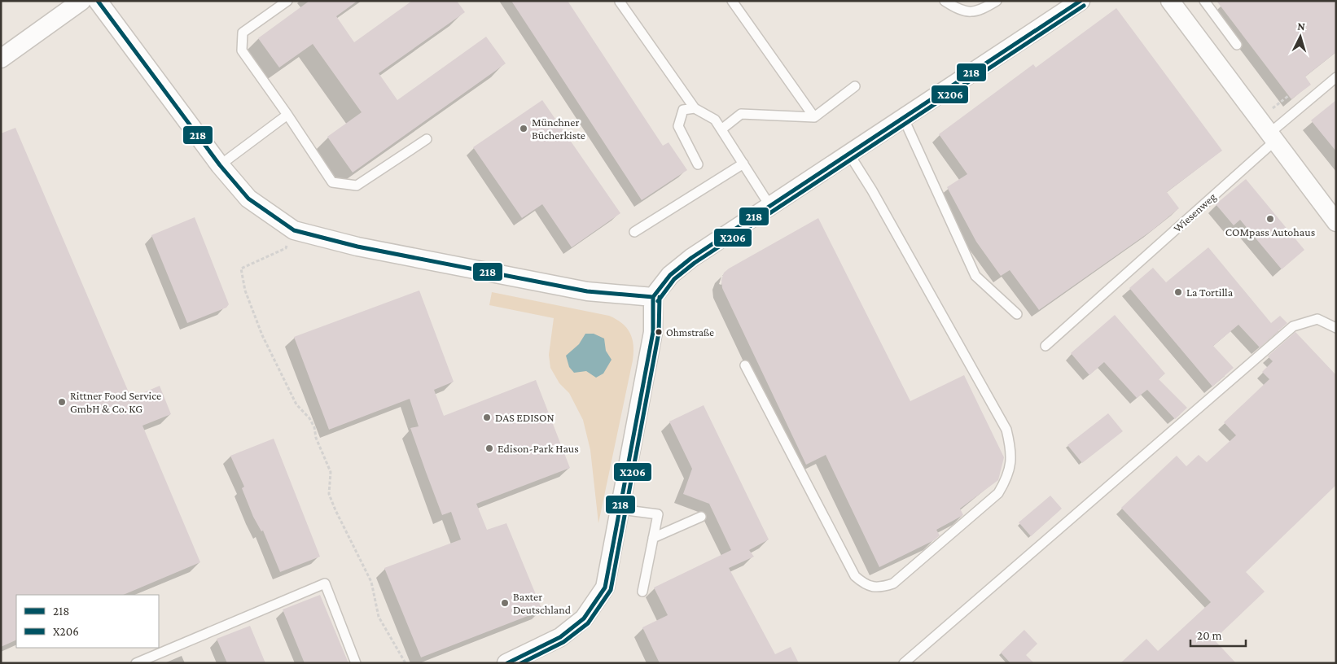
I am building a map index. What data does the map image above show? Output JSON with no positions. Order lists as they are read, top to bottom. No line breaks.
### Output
{"streets":{"lane":["Wiesenweg"]},"places":["Münchner Bücherkiste","COMpass Autohaus","La Tortilla","Ohmstraße","Rittner Food Service GmbH & Co. KG","DAS EDISON","Edison-Park Haus","Baxter Deutschland"],"lines":["transit line 218","transit line X206"],"legend":["218","X206"],"scale_bar":"20 m","north":"top"}
